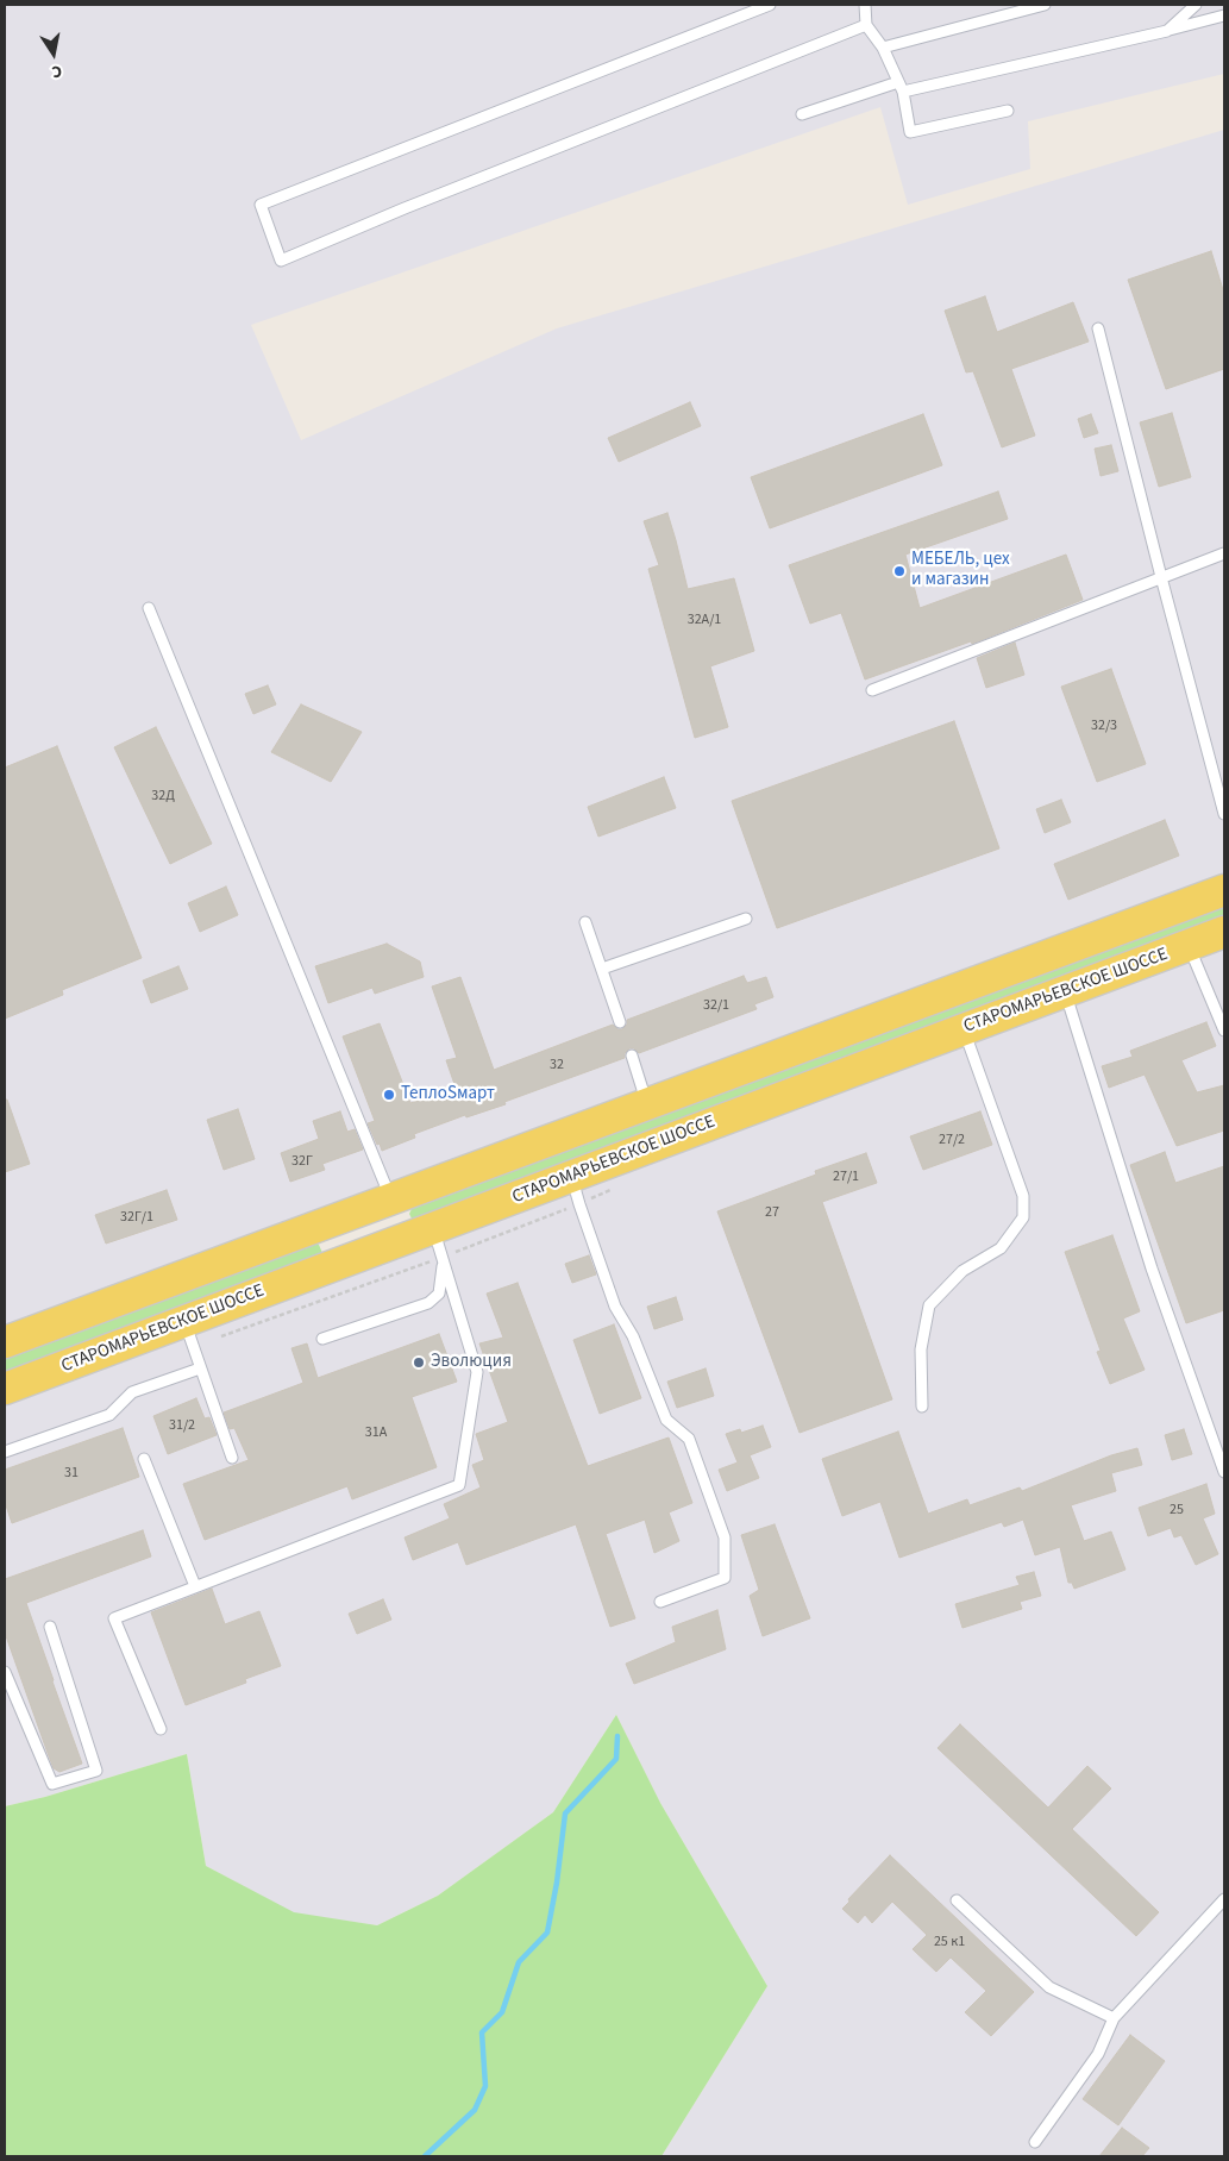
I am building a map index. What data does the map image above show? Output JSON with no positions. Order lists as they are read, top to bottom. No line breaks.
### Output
{"streets":{"main road":["СТАРОМАРЬЕВСКОЕ ШОССЕ"]},"places":["МЕБЕЛЬ, цех и магазин","ТеплоSмарт","Эволюция"],"house_numbers":["32А/1","32/3","32Д","32/1","32","27/2","32Г","27/1","27","32Г/1","31/2","31А","31","25","25 к1"],"north":"bottom"}
